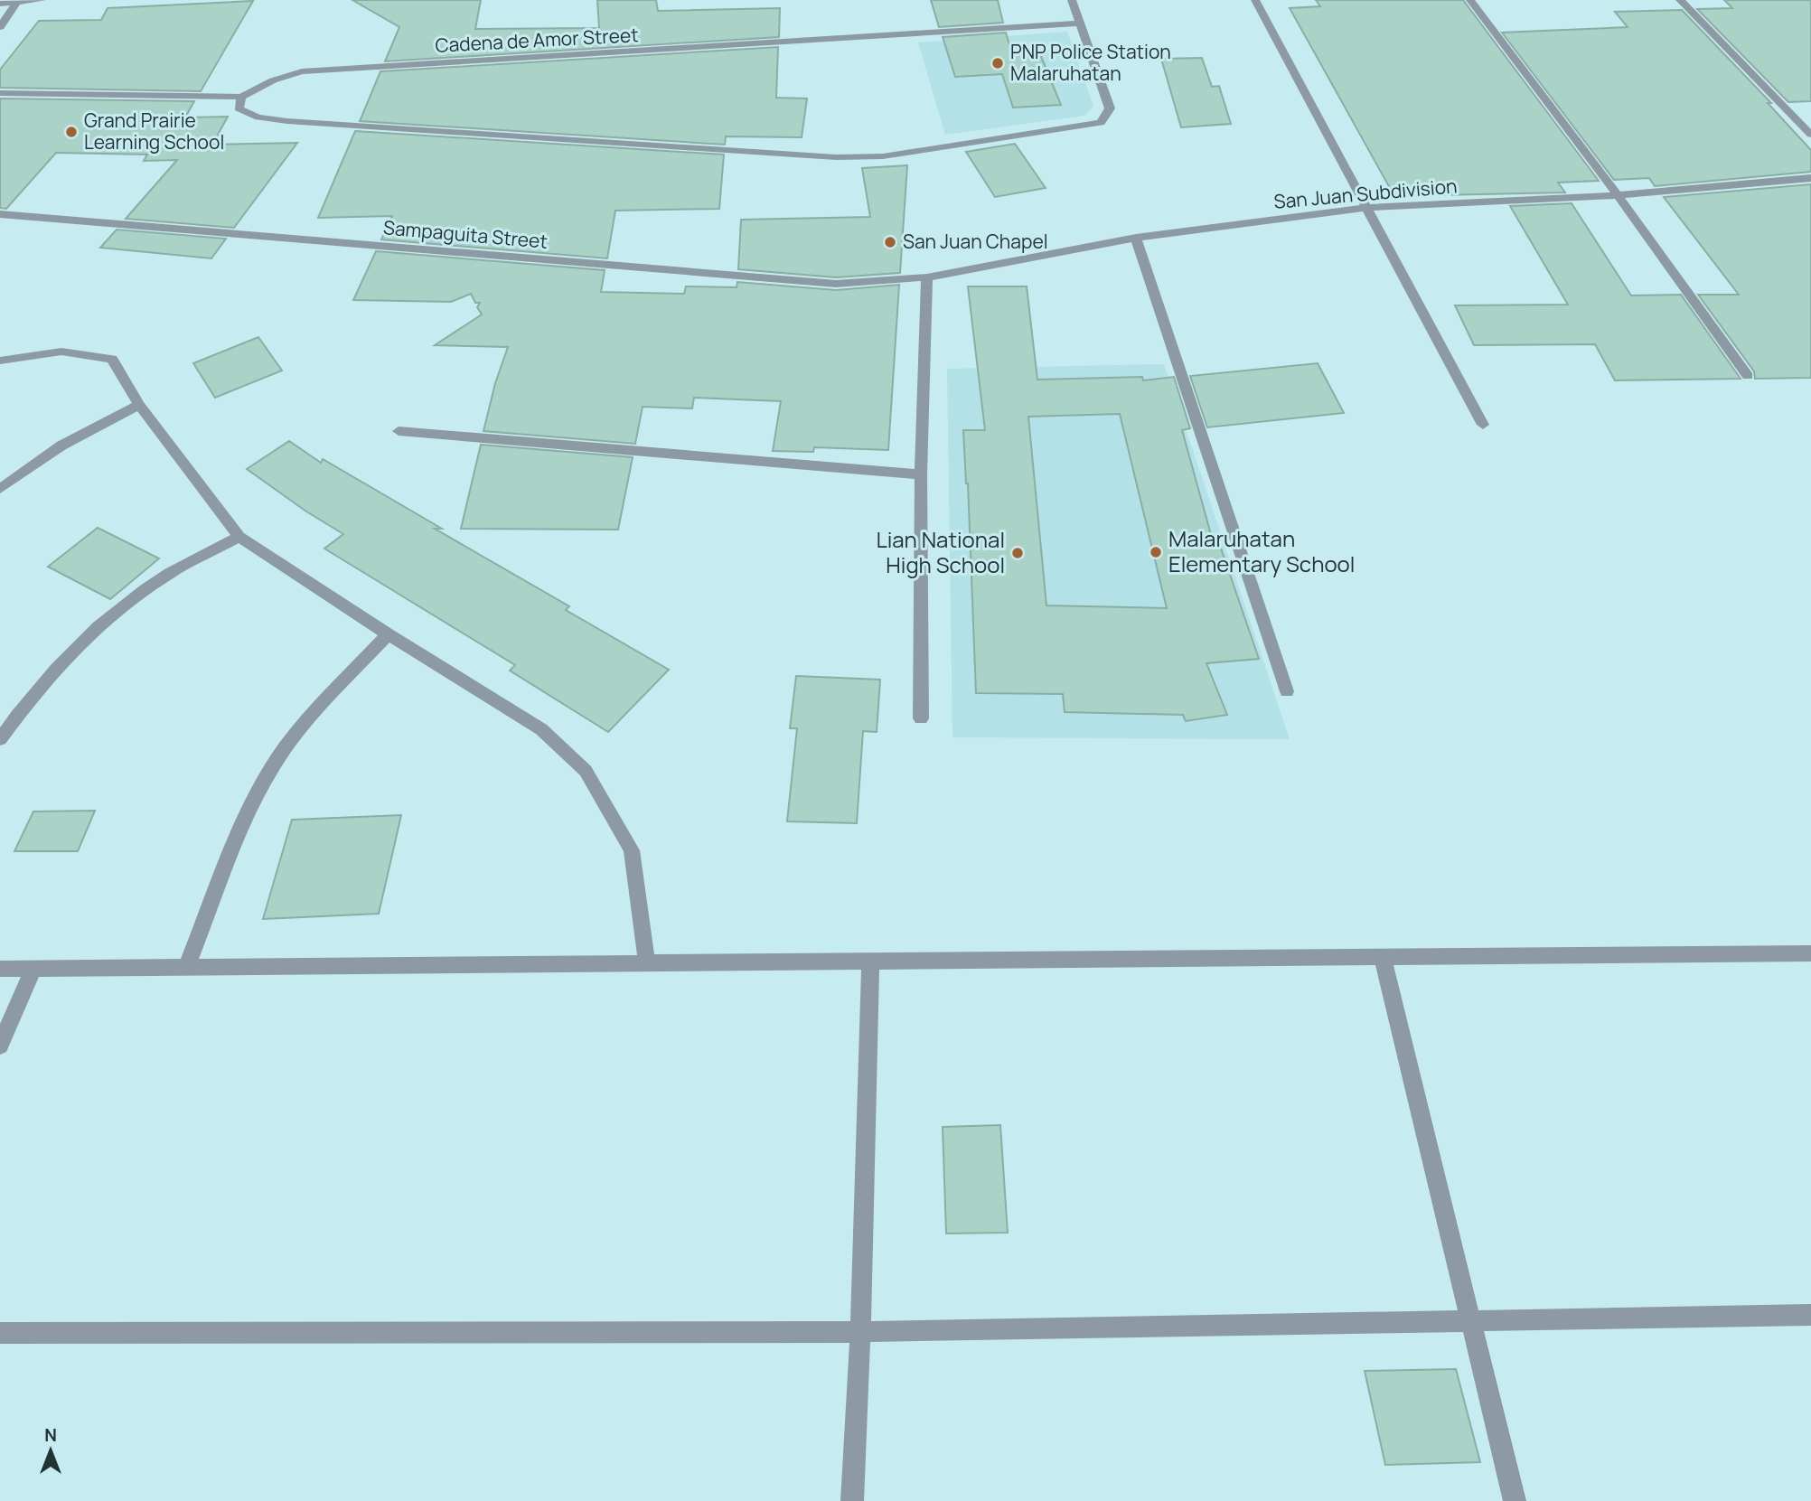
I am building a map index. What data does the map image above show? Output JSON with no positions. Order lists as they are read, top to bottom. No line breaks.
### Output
{"streets":{"street":["Cadena de Amor Street","San Juan Subdivision","Sampaguita Street"]},"crossings":[["San Juan Subdivision","Sampaguita Street"]],"places":["PNP Police Station Malaruhatan","Grand Prairie Learning School","San Juan Chapel","Malaruhatan Elementary School","Lian National High School"],"north":"top"}
